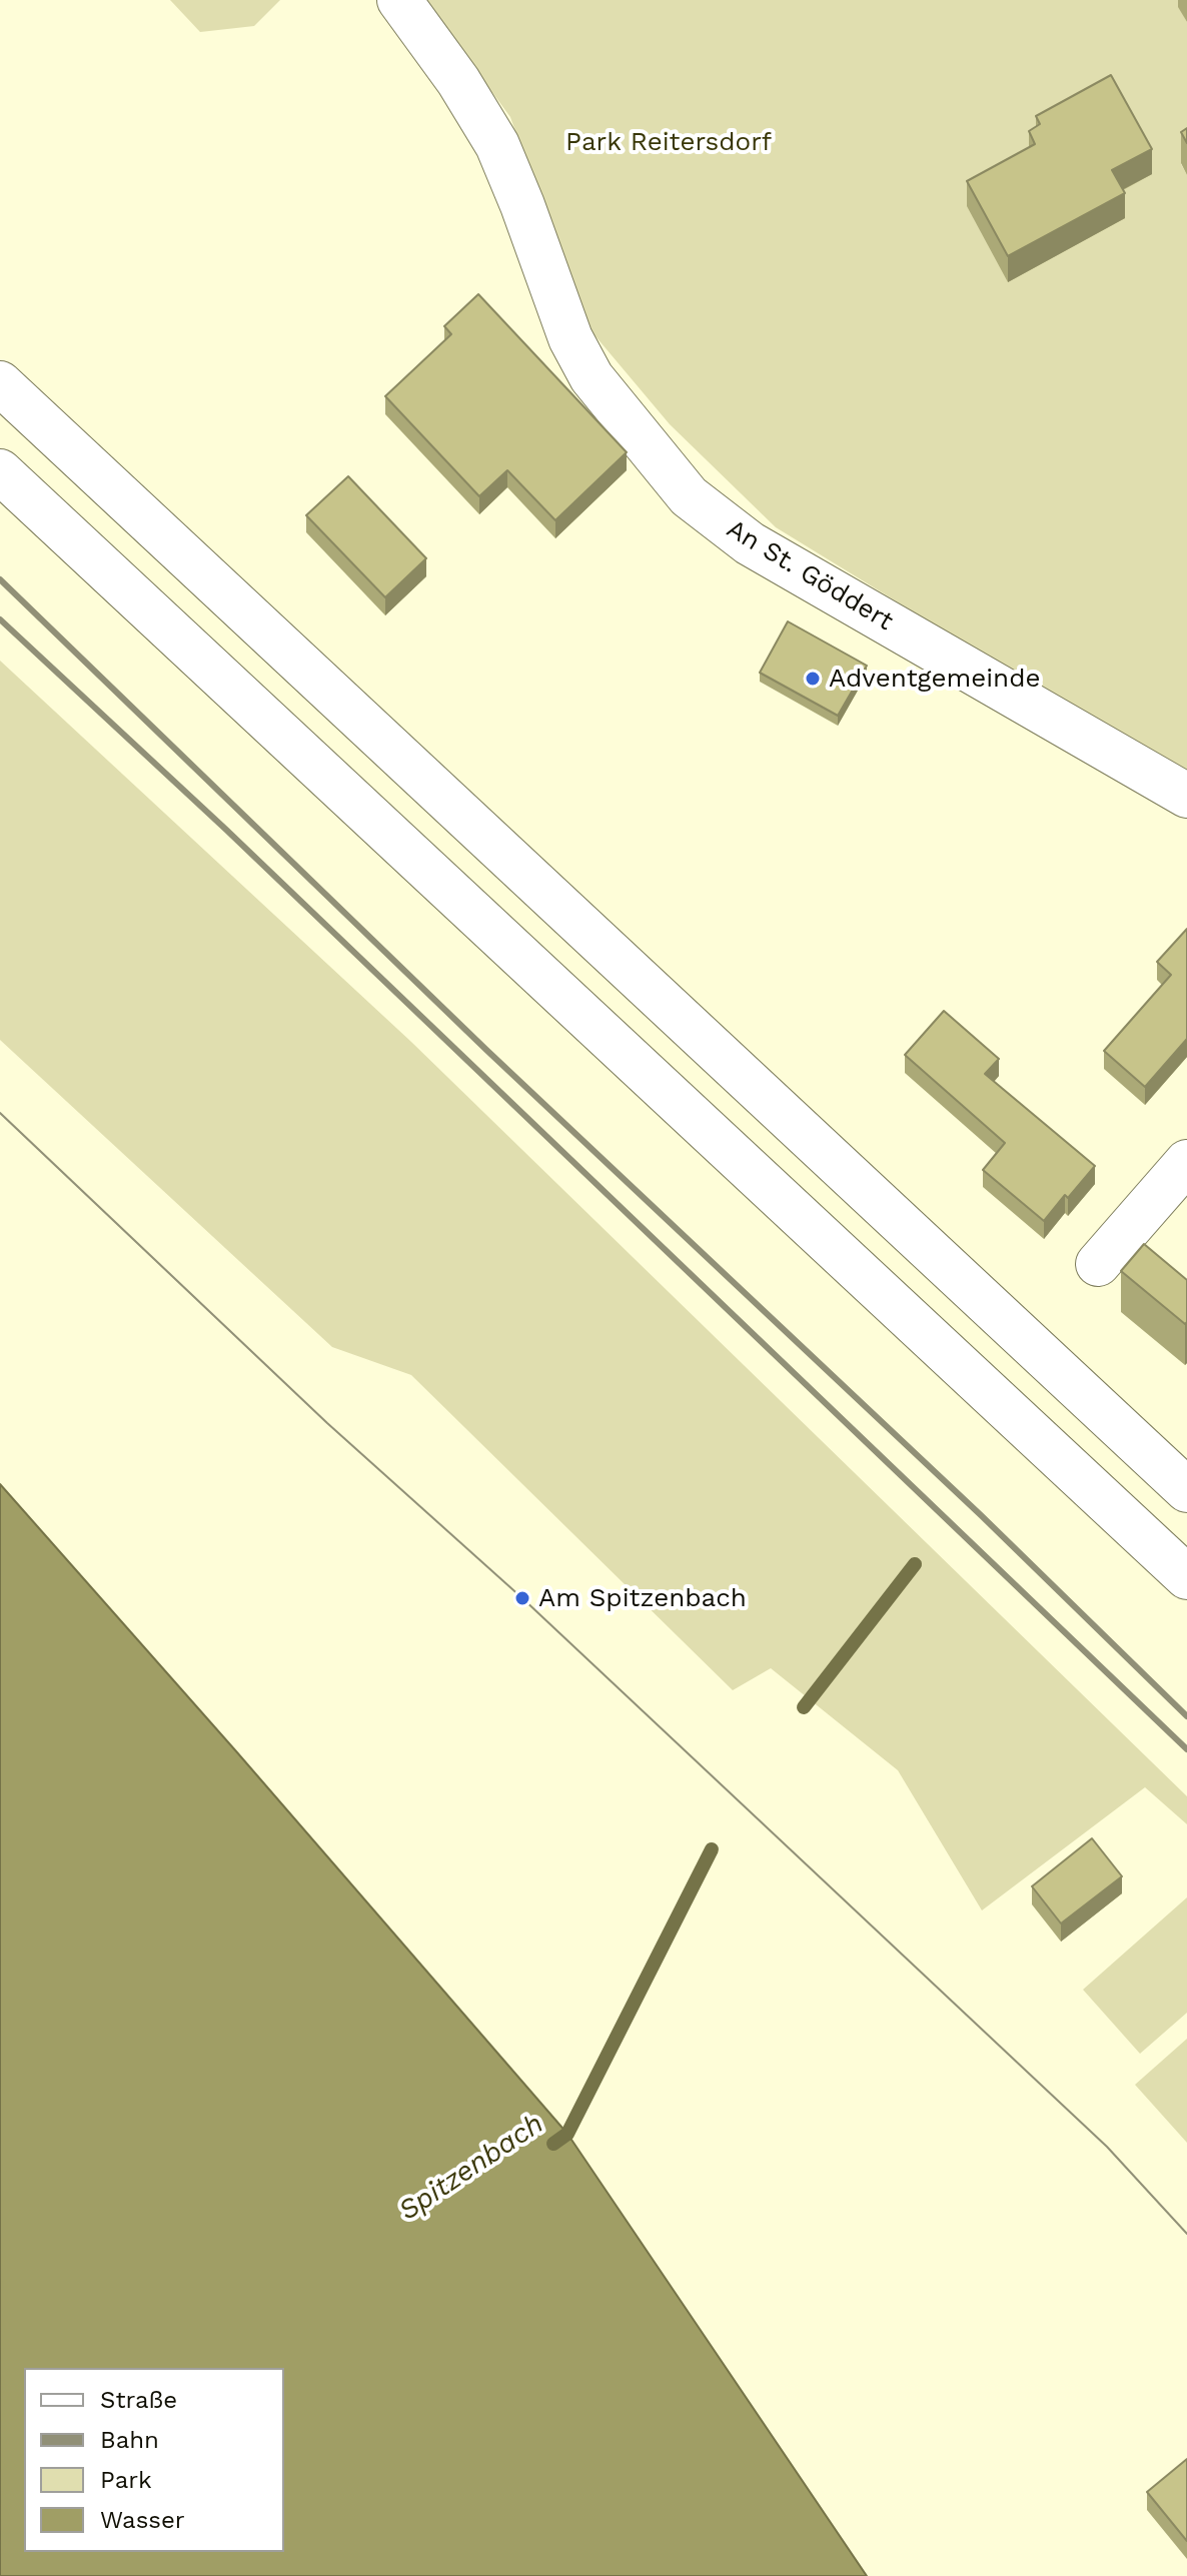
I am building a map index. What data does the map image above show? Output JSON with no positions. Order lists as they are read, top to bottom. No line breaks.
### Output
{"streets":{"main road":["An St. Göddert"]},"water":["Spitzenbach"],"parks":["Park Reitersdorf"],"places":["Adventgemeinde","Am Spitzenbach"],"legend":["Straße","Bahn","Park","Wasser"]}
